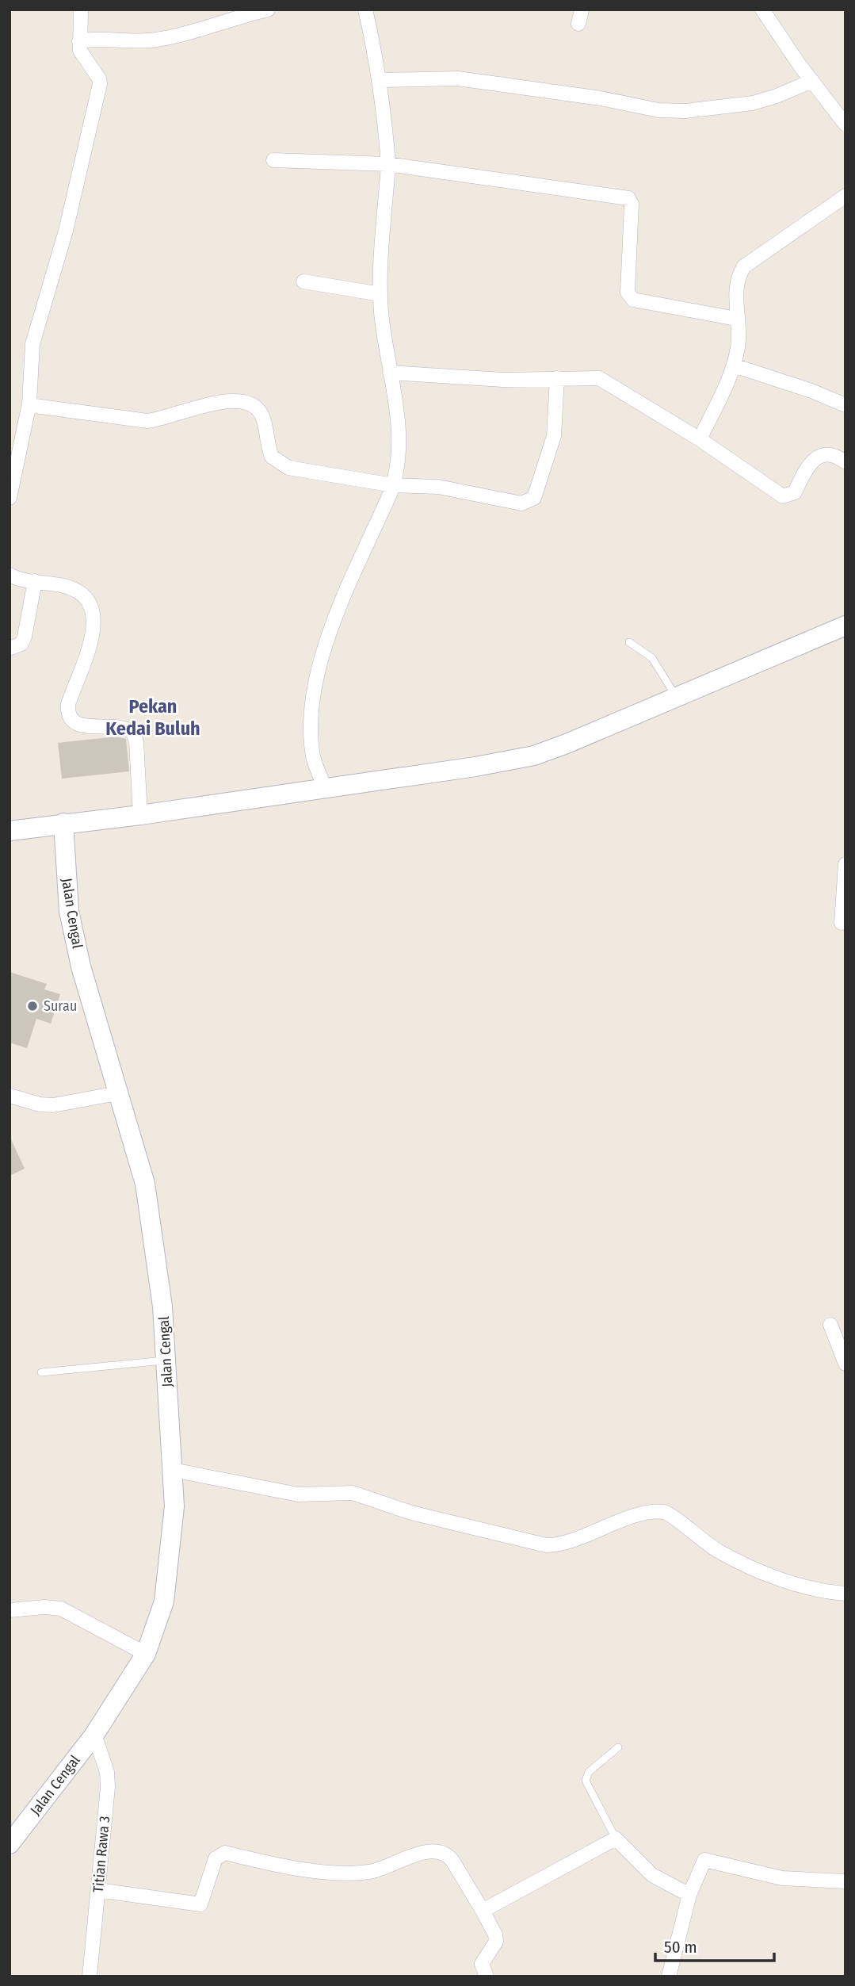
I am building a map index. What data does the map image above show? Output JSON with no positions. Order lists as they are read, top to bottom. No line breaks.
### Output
{"streets":{"street":["Jalan Cengal","Titian Rawa 3"]},"crossings":[["Jalan Cengal","Titian Rawa 3"]],"districts":["Pekan Kedai Buluh"],"places":["Surau"],"scale_bar":"50 m"}
